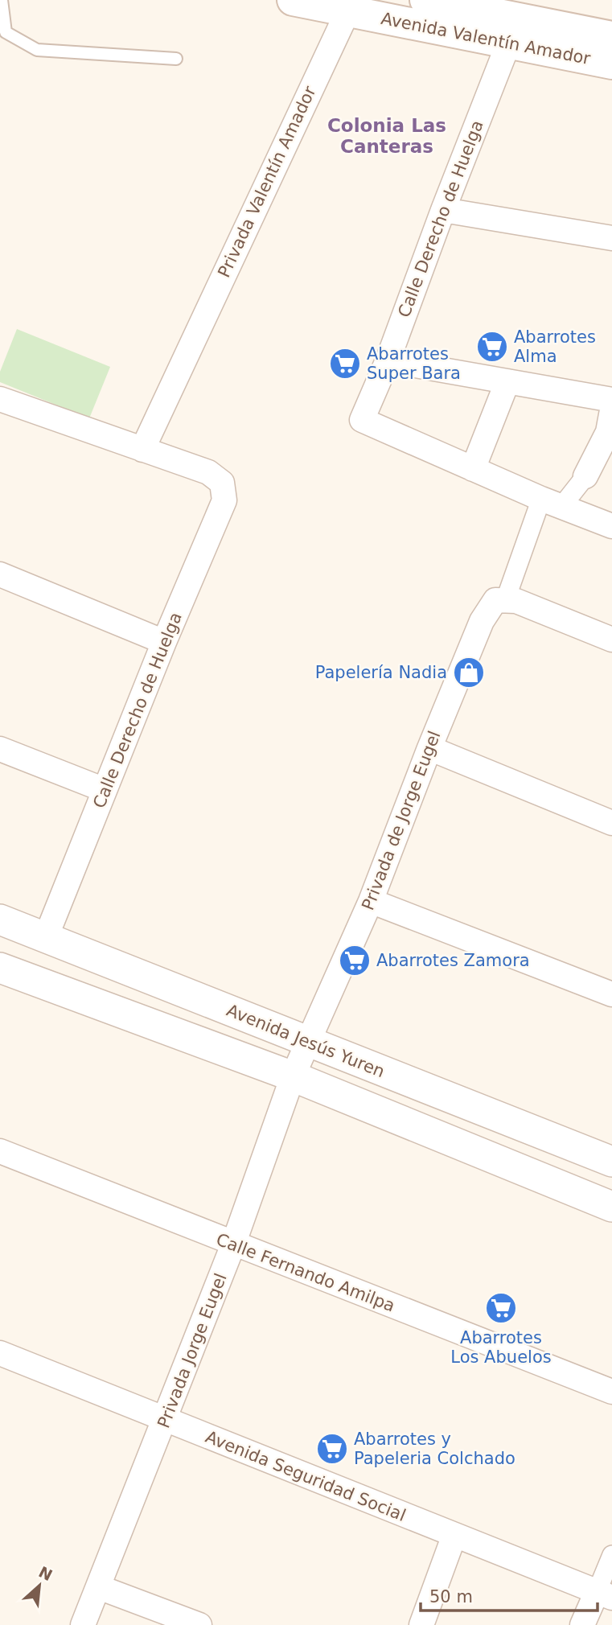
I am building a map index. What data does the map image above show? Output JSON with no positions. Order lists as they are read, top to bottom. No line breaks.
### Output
{"streets":{"main road":["Avenida Valentín Amador"],"street":["Privada Valentín Amador","Calle Derecho de Huelga","Privada de Jorge Eugel","Avenida Jesús Yuren","Calle Fernando Amilpa","Privada Jorge Eugel","Avenida Seguridad Social"]},"crossings":[["Avenida Valentín Amador","Privada Valentín Amador"],["Avenida Valentín Amador","Calle Derecho de Huelga"],["Privada Valentín Amador","Calle Derecho de Huelga"],["Calle Derecho de Huelga","Avenida Jesús Yuren"],["Privada de Jorge Eugel","Avenida Jesús Yuren"],["Privada de Jorge Eugel","Privada Jorge Eugel"],["Avenida Jesús Yuren","Privada Jorge Eugel"],["Calle Fernando Amilpa","Privada Jorge Eugel"],["Privada Jorge Eugel","Avenida Seguridad Social"]],"districts":["Colonia Las Canteras"],"places":{"supermarket":["Abarrotes Alma","Abarrotes Super Bara","Abarrotes Zamora","Abarrotes Los Abuelos","Abarrotes y Papeleria Colchado"],"shop":["Papelería Nadia"]},"scale_bar":"50 m","north":"top right"}
